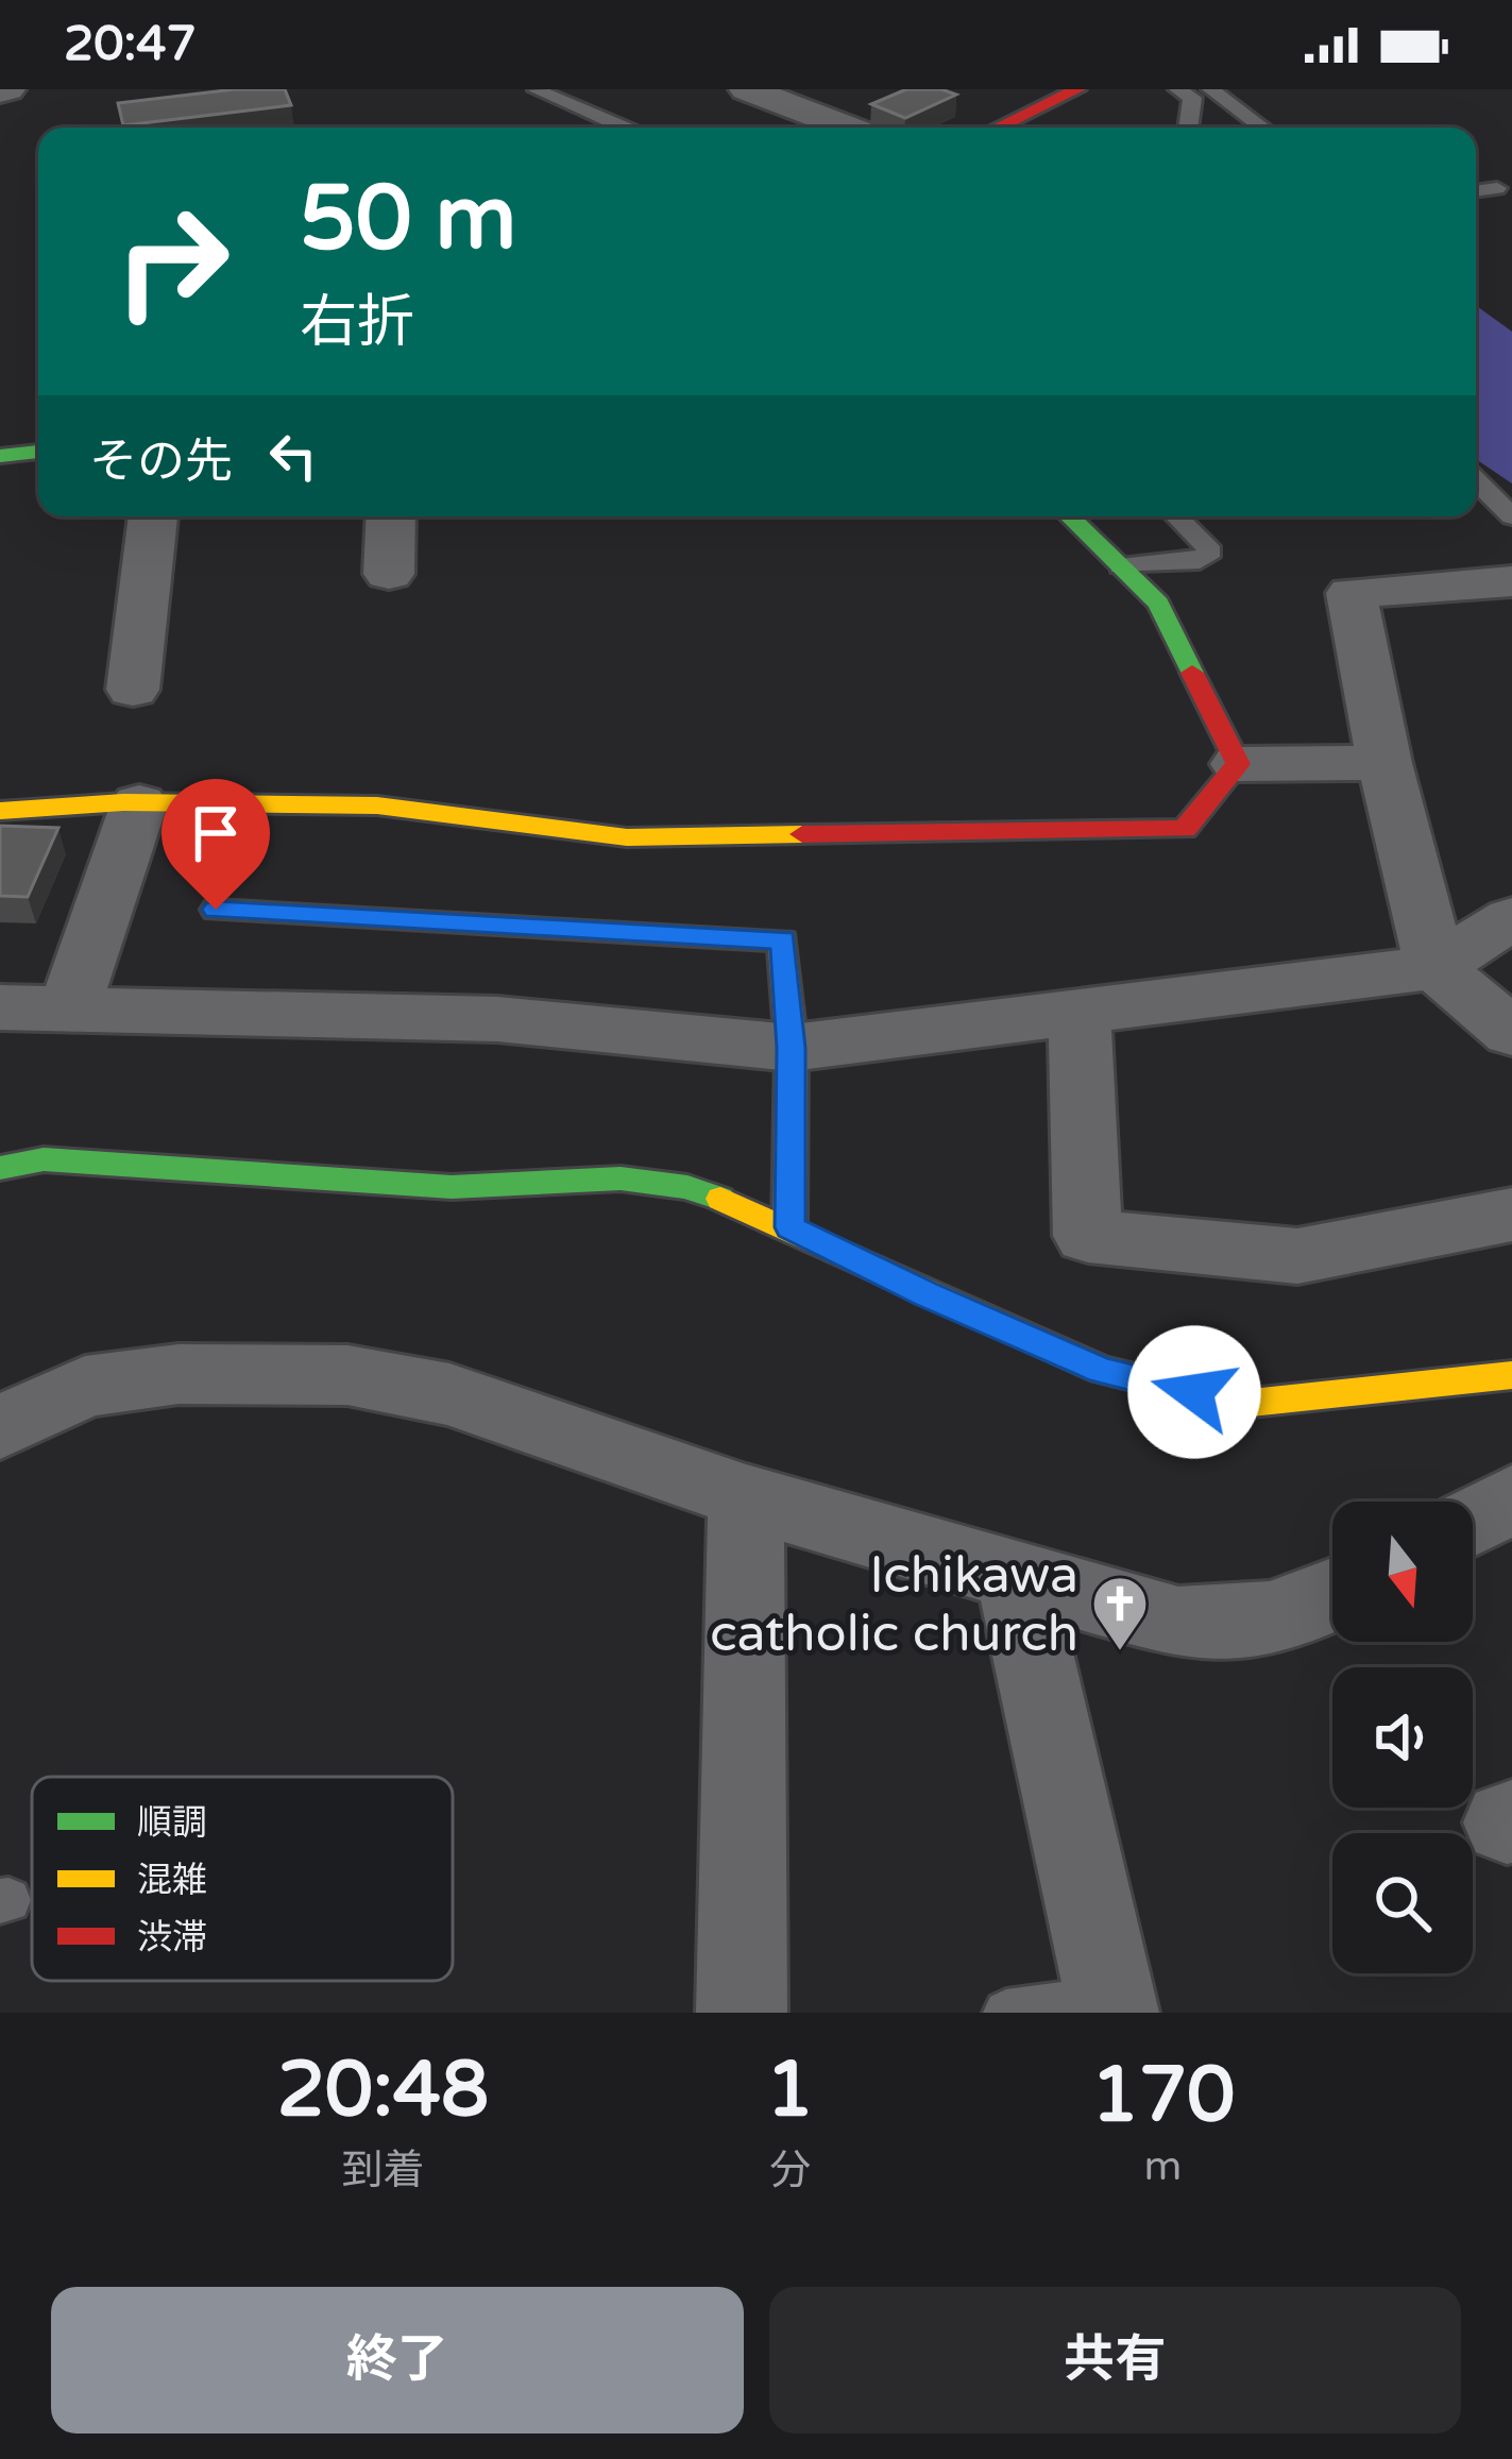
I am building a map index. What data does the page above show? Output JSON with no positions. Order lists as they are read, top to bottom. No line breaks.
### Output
{"places":{"church":["Ichikawa catholic church"]},"legend":["順調","混雑","渋滞"],"north":"bottom","page":{"status":"20:47","turn":["50 m","右折"],"then":"その先","eta":["20:48","到着","1","分","170","m"],"buttons":["終了","共有"]}}
